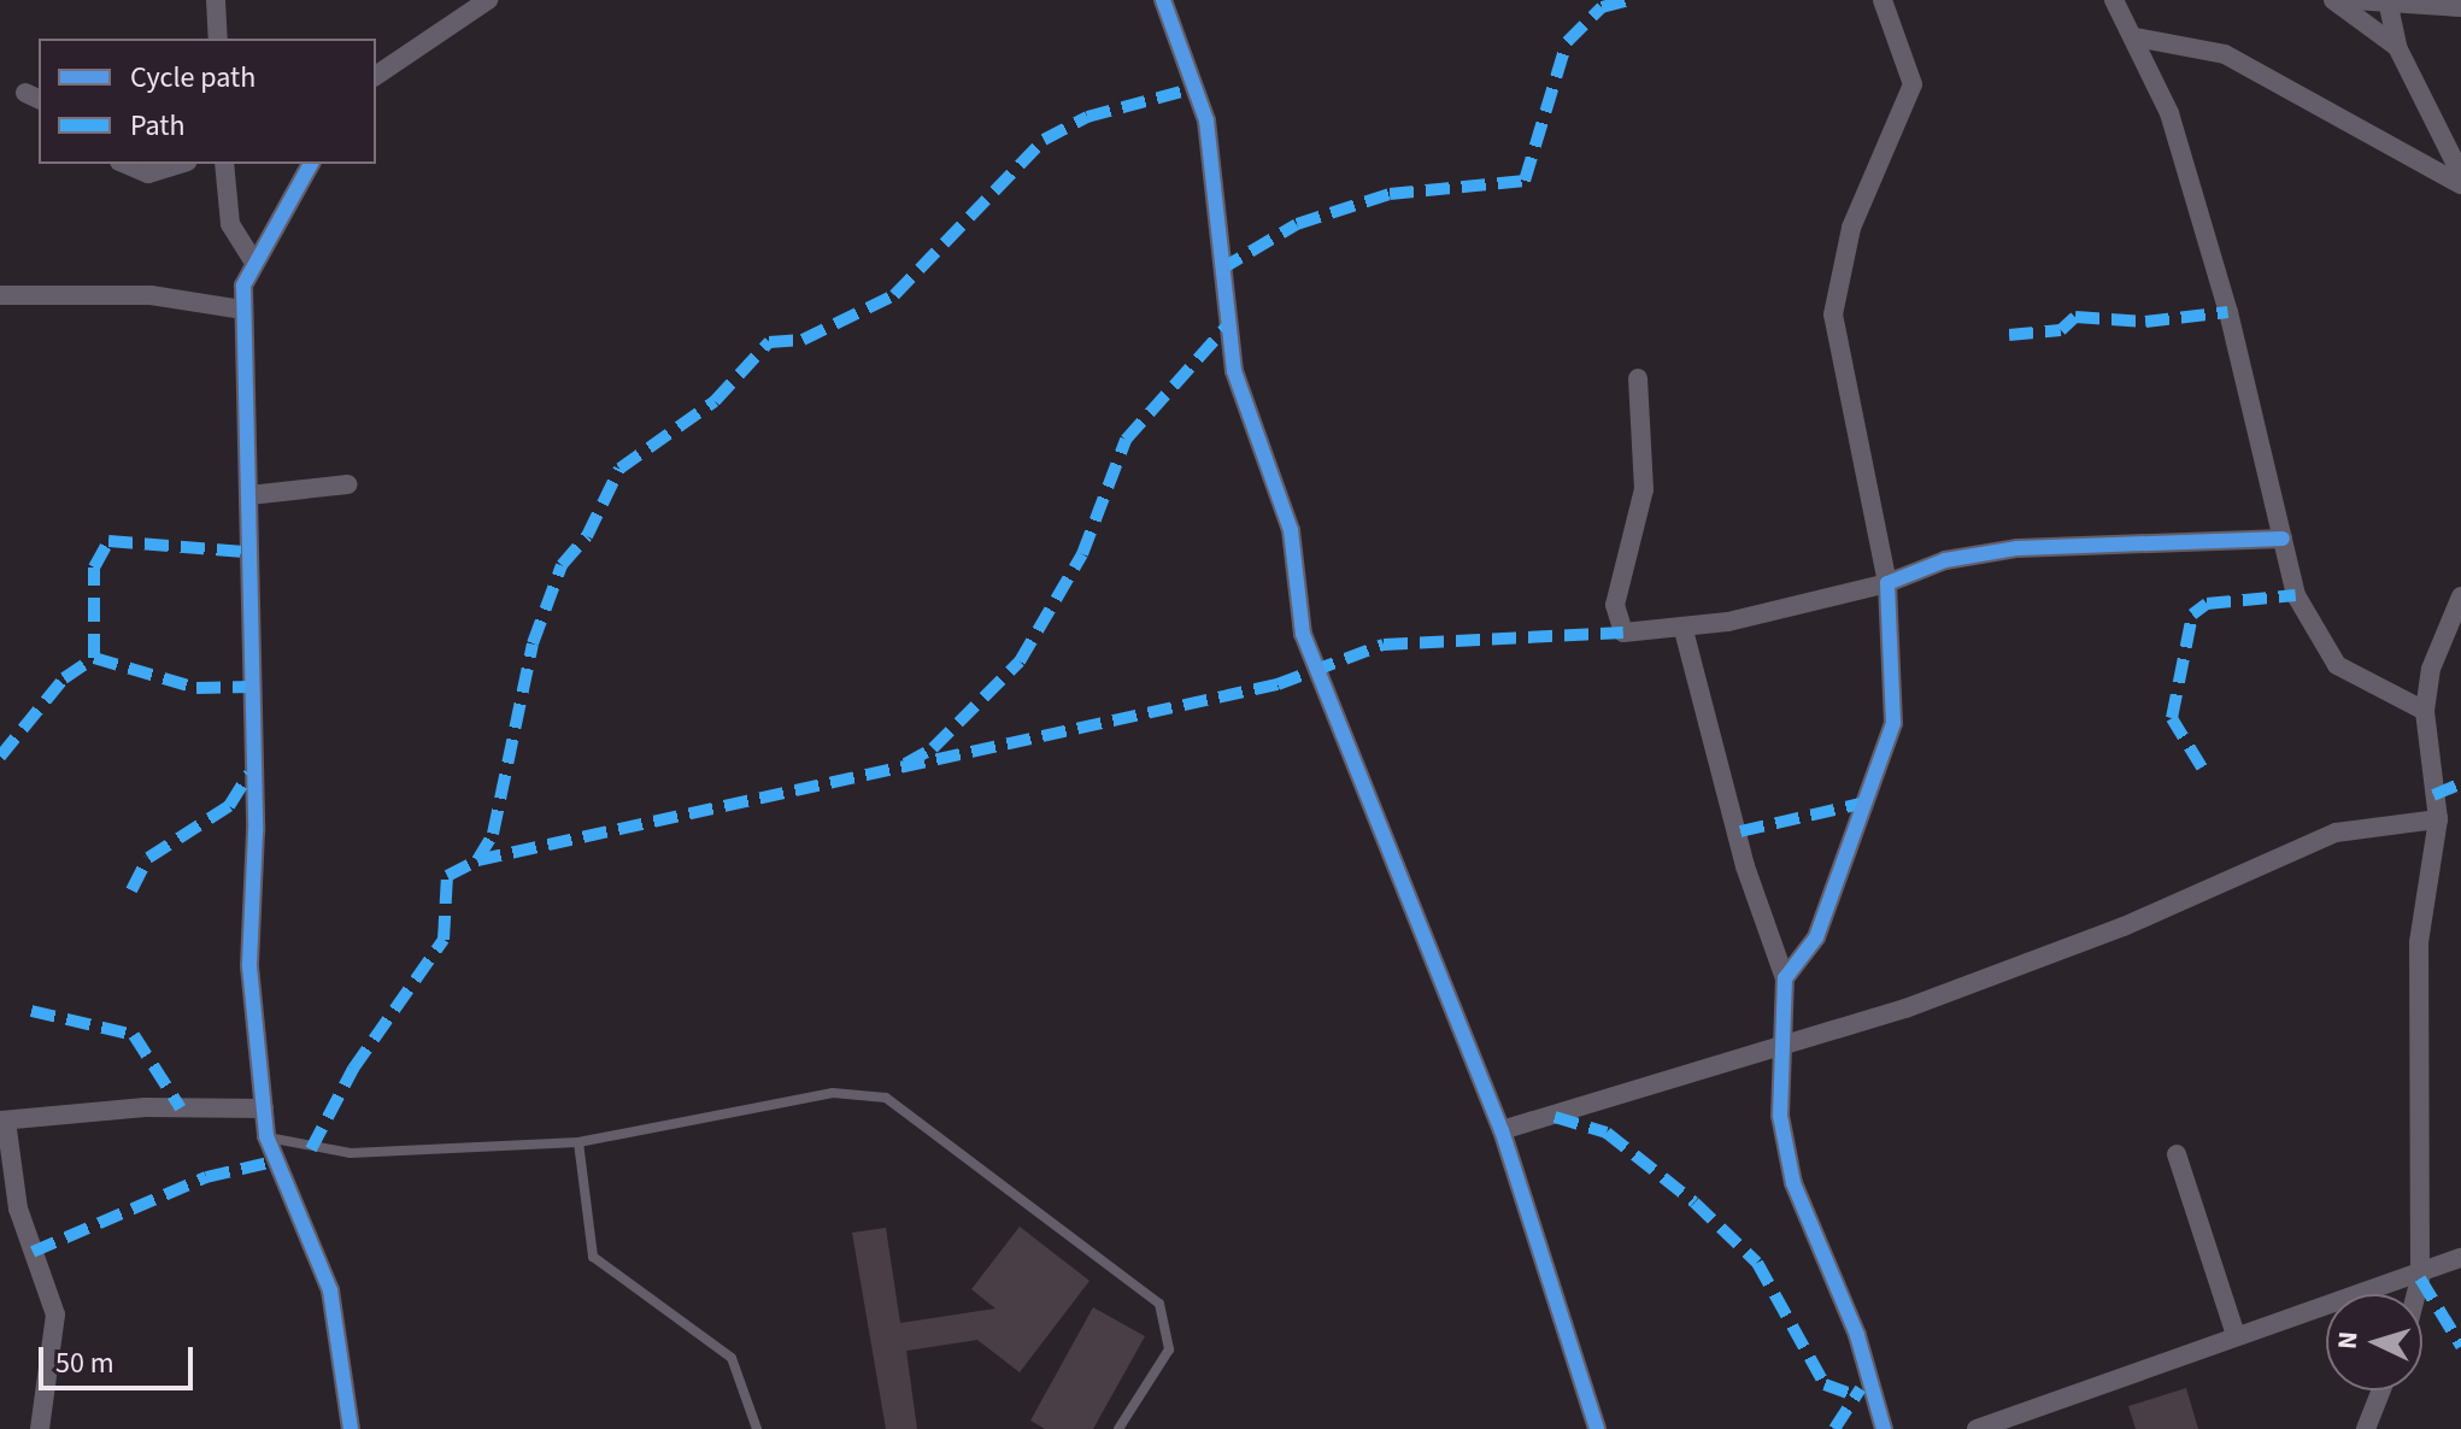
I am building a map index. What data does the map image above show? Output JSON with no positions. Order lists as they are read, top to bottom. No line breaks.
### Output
{"legend":["Cycle path","Path"],"scale_bar":"50 m","north":"left"}
